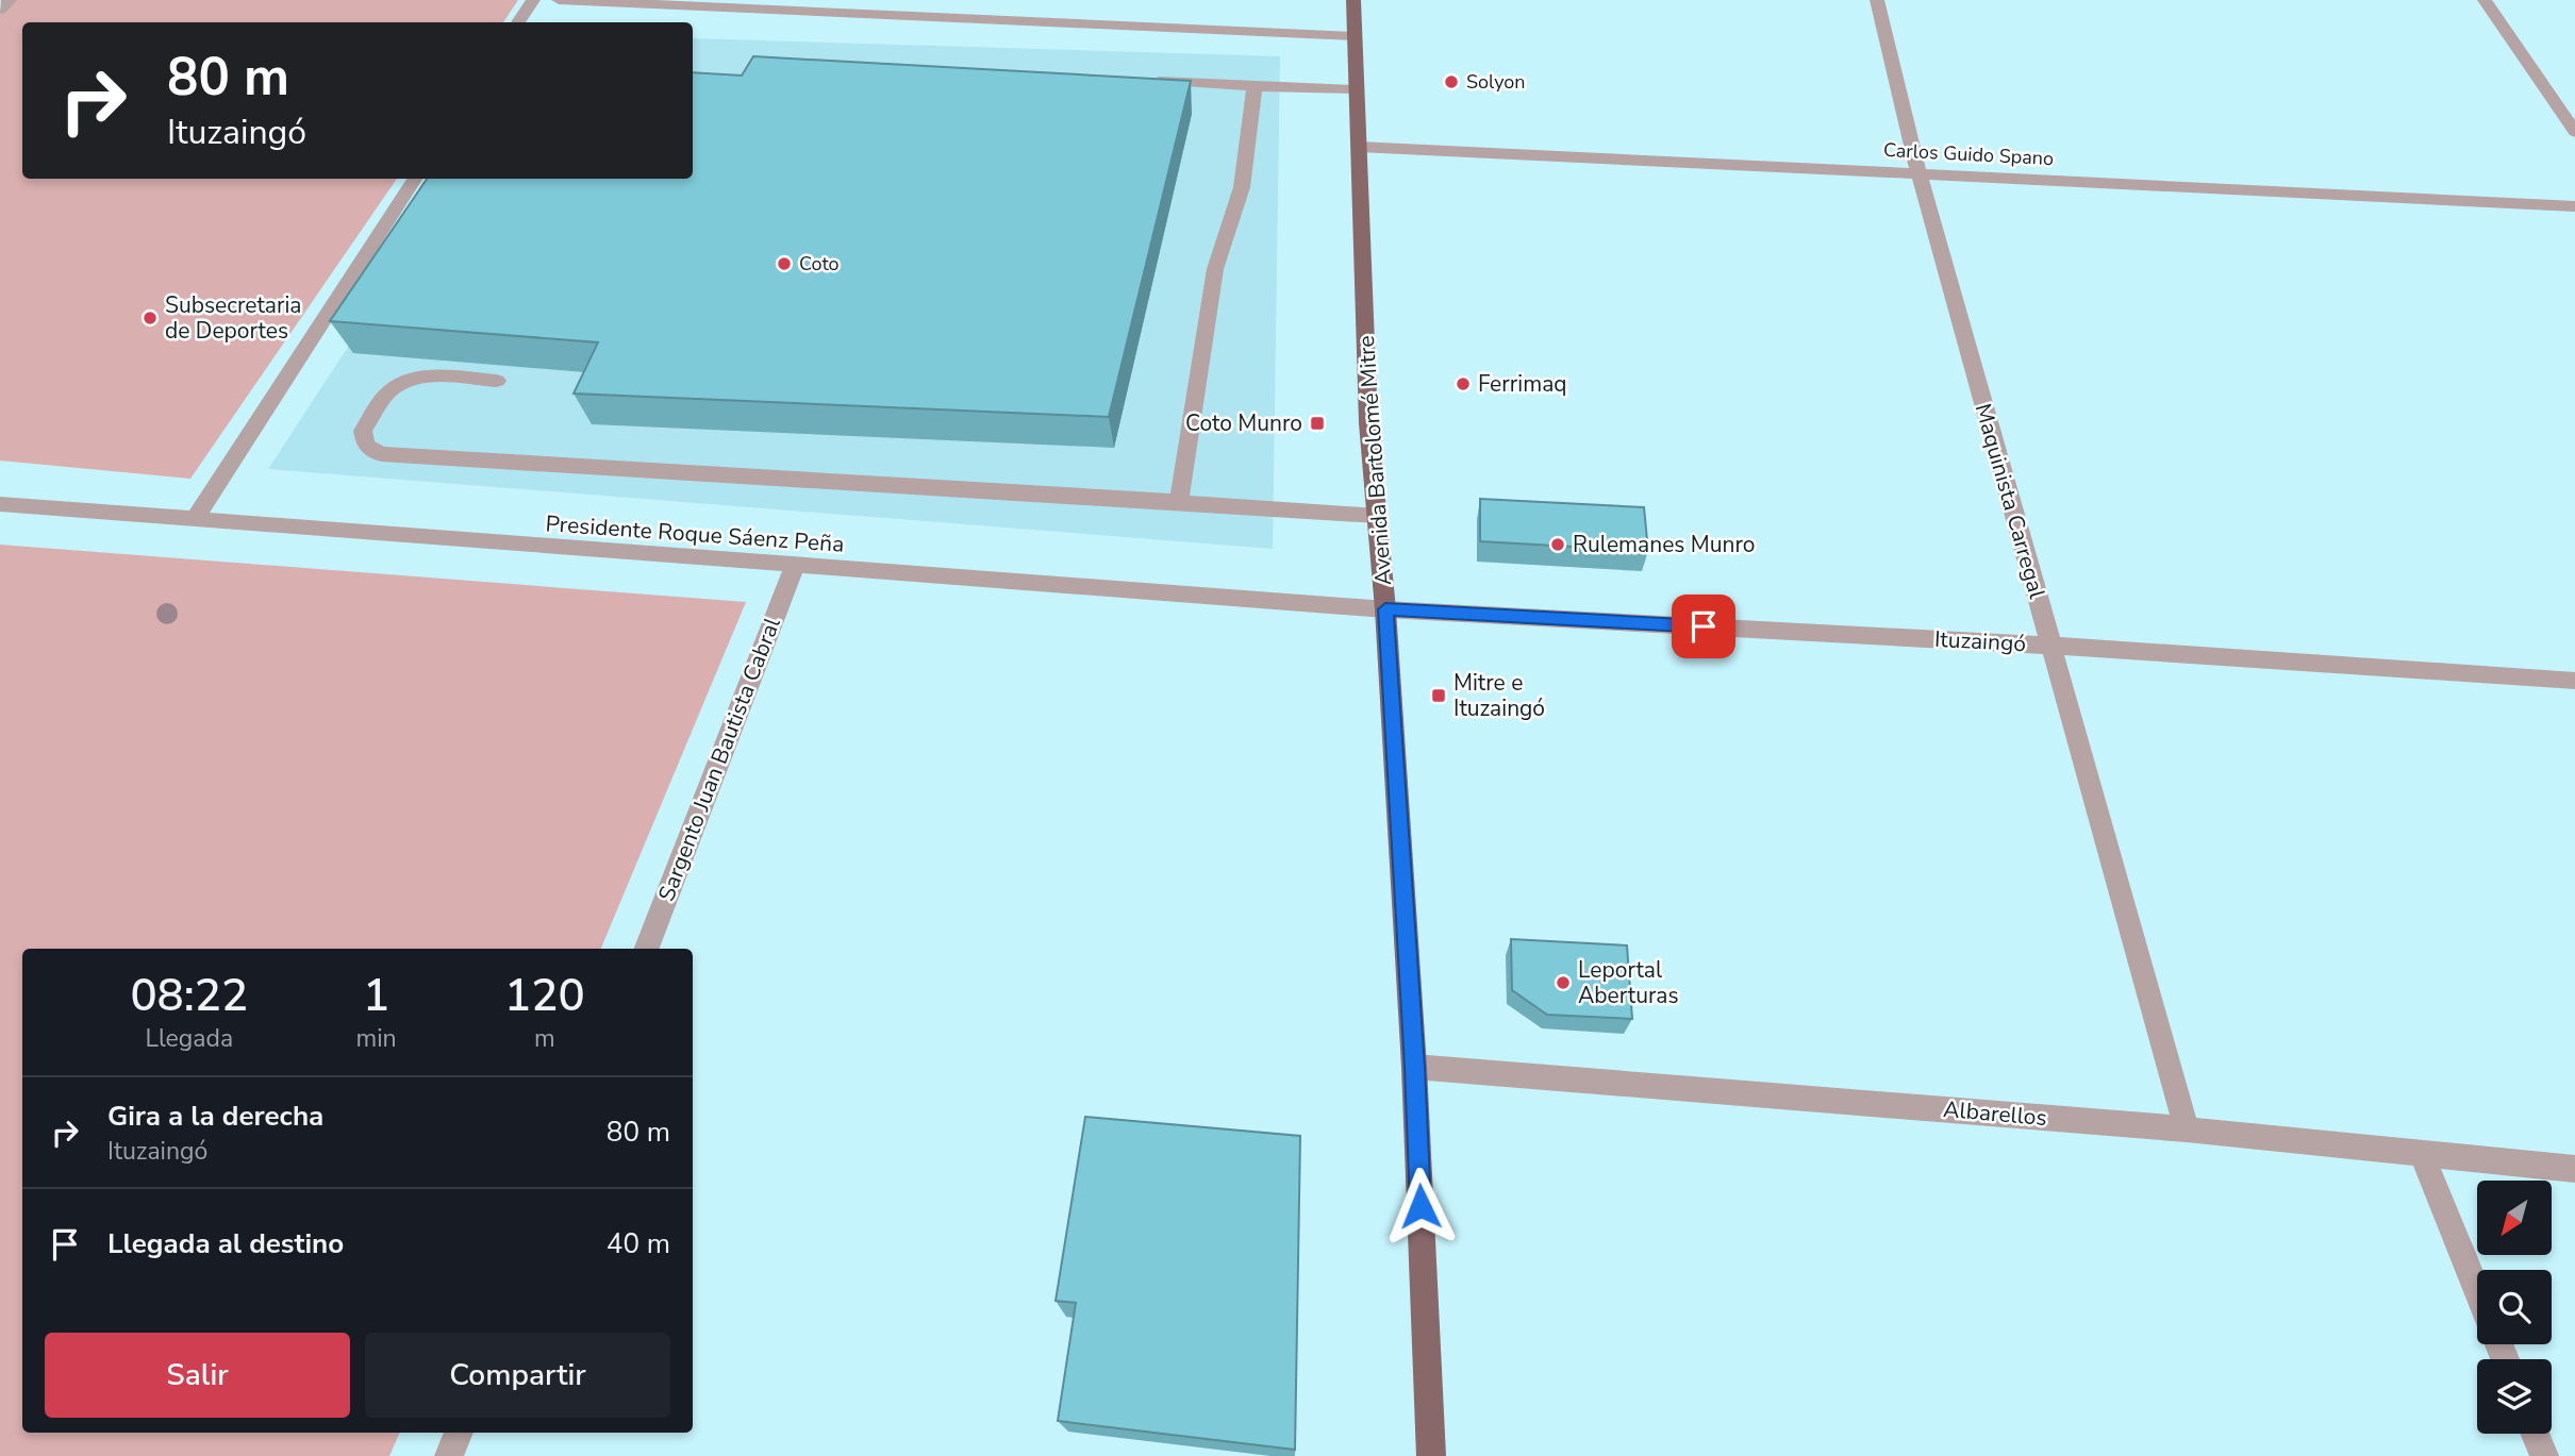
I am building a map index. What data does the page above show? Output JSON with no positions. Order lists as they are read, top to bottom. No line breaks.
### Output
{"streets":{"main road":["Avenida Bartolomé Mitre"],"street":["Carlos Guido Spano","Maquinista Carregal","Presidente Roque Sáenz Peña","Ituzaingó","Sargento Juan Bautista Cabral","Albarellos"]},"crossings":[["Carlos Guido Spano","Avenida Bartolomé Mitre"],["Carlos Guido Spano","Maquinista Carregal"],["Avenida Bartolomé Mitre","Presidente Roque Sáenz Peña"],["Avenida Bartolomé Mitre","Ituzaingó"],["Avenida Bartolomé Mitre","Albarellos"],["Maquinista Carregal","Ituzaingó"],["Maquinista Carregal","Albarellos"],["Presidente Roque Sáenz Peña","Ituzaingó"],["Presidente Roque Sáenz Peña","Sargento Juan Bautista Cabral"]],"places":{"other":["Solyon","Coto","Subsecretaria de Deportes","Ferrimaq","Rulemanes Munro","Leportal Aberturas"],"transit":["Coto Munro","Mitre e Ituzaingó"]},"north":"bottom left","page":{"turn":["80 m","Ituzaingó"],"eta":["08:22","Llegada","1","min","120","m"],"list":[{"name":"Gira a la derecha","note":"Ituzaingó","value":"80 m"},{"name":"Llegada al destino","value":"40 m"}],"buttons":["Salir","Compartir"]}}
